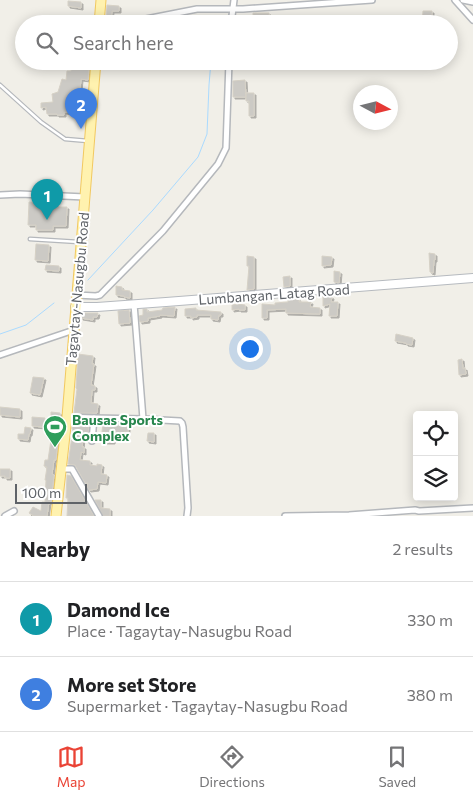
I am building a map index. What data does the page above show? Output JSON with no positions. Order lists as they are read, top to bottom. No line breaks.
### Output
{"streets":{"main road":["Tagaytay-Nasugbu Road"],"street":["Lumbangan-Latag Road"]},"crossings":[["Tagaytay-Nasugbu Road","Lumbangan-Latag Road"]],"places":{"sports":["Bausas Sports Complex"]},"scale_bar":"100 m","north":"right","page":{"search":"Search here","pins":["2","1"],"scale":"100 m","heading":["Nearby","2 results"],"list":[{"mark":"1","name":"Damond Ice","note":"Place · Tagaytay-Nasugbu Road","value":"330 m"},{"mark":"2","name":"More set Store","note":"Supermarket · Tagaytay-Nasugbu Road","value":"380 m"}],"nav":["Map","Directions","Saved"]}}
